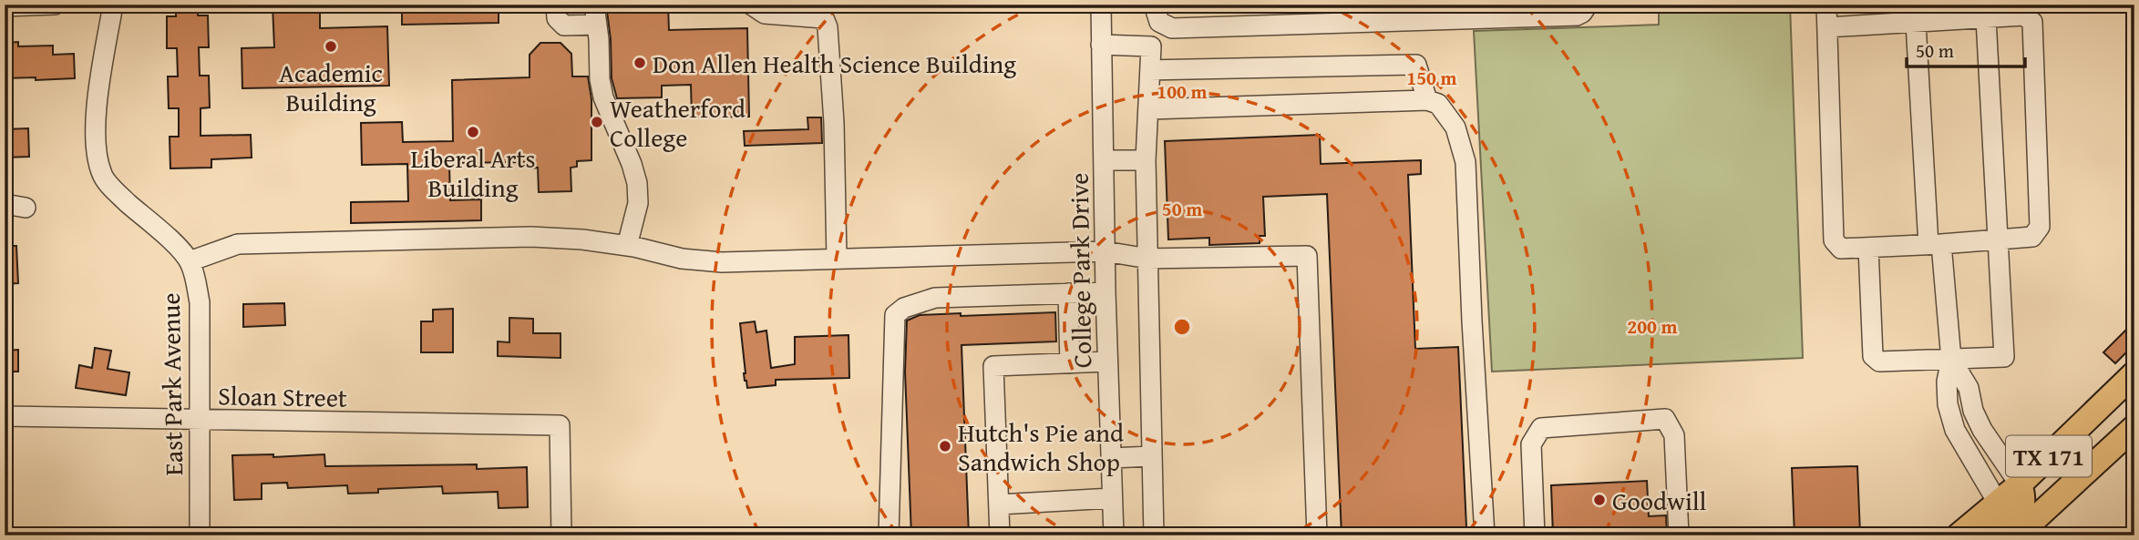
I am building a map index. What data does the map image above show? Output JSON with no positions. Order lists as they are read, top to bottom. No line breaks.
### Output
{"streets":{"main road":["TX 171"],"street":["College Park Drive","East Park Avenue","Sloan Street"]},"crossings":[["East Park Avenue","Sloan Street"]],"places":["Academic Building","Don Allen Health Science Building","Weatherford College","Liberal Arts Building","Hutch's Pie and Sandwich Shop","Goodwill"],"scale_bar":"50 m","rings":["150 m","100 m","50 m","200 m"]}
